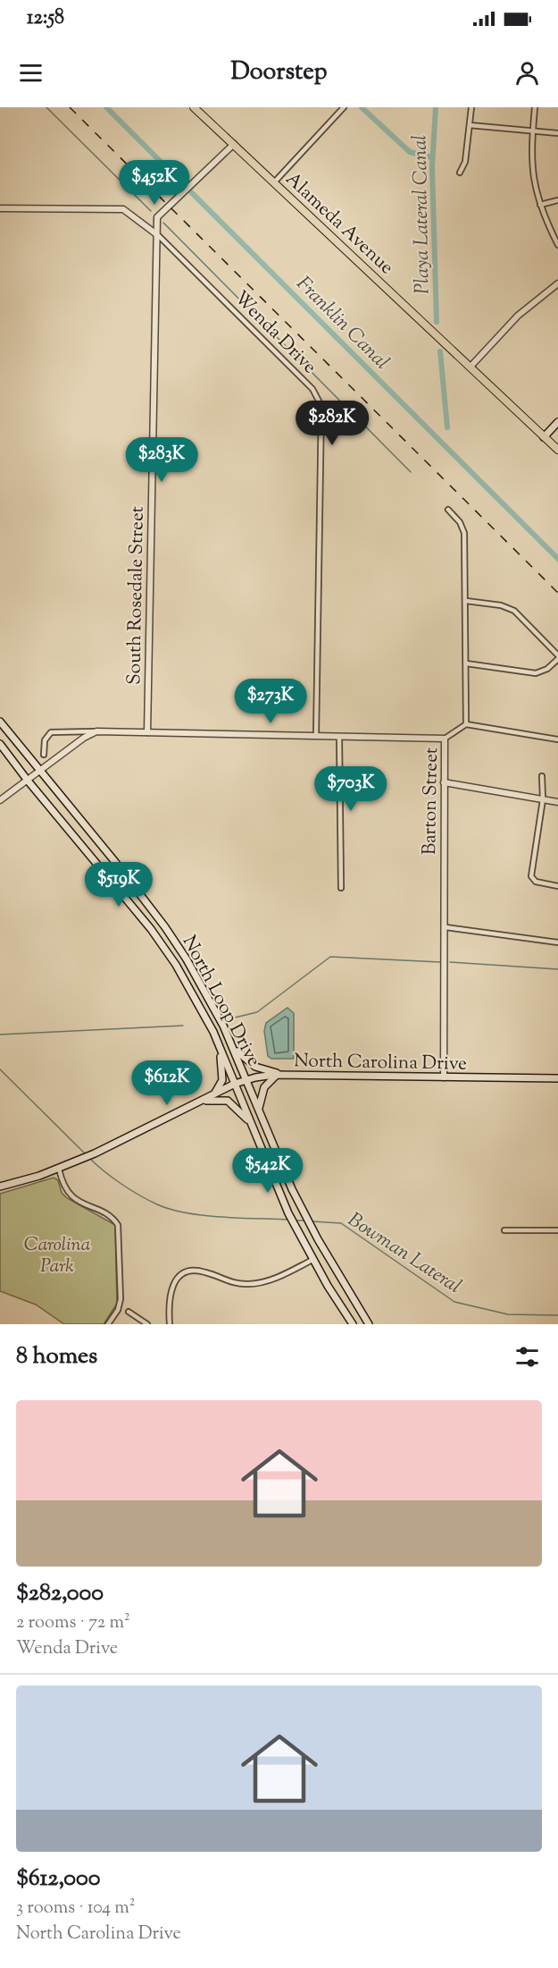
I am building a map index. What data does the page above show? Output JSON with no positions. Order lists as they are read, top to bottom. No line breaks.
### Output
{"streets":{"main road":["Alameda Avenue","North Loop Drive","North Carolina Drive"],"street":["Wenda Drive","South Rosedale Street","Barton Street"]},"crossings":[["Wenda Drive","South Rosedale Street"],["Barton Street","North Carolina Drive"],["North Loop Drive","North Carolina Drive"]],"water":["Playa Lateral Canal","Franklin Canal","Bowman Lateral"],"parks":["Carolina Park"],"page":{"status":"12:58","header":"Doorstep","price":["$452K","$282K","$283K","$273K","$703K","$519K","$612K","$542K"],"heading":"8 homes","list":[{"name":"$282,000","note":"2 rooms · 72 m² · Wenda Drive"},{"name":"$612,000","note":"3 rooms · 104 m² · North Carolina Drive"}]}}
